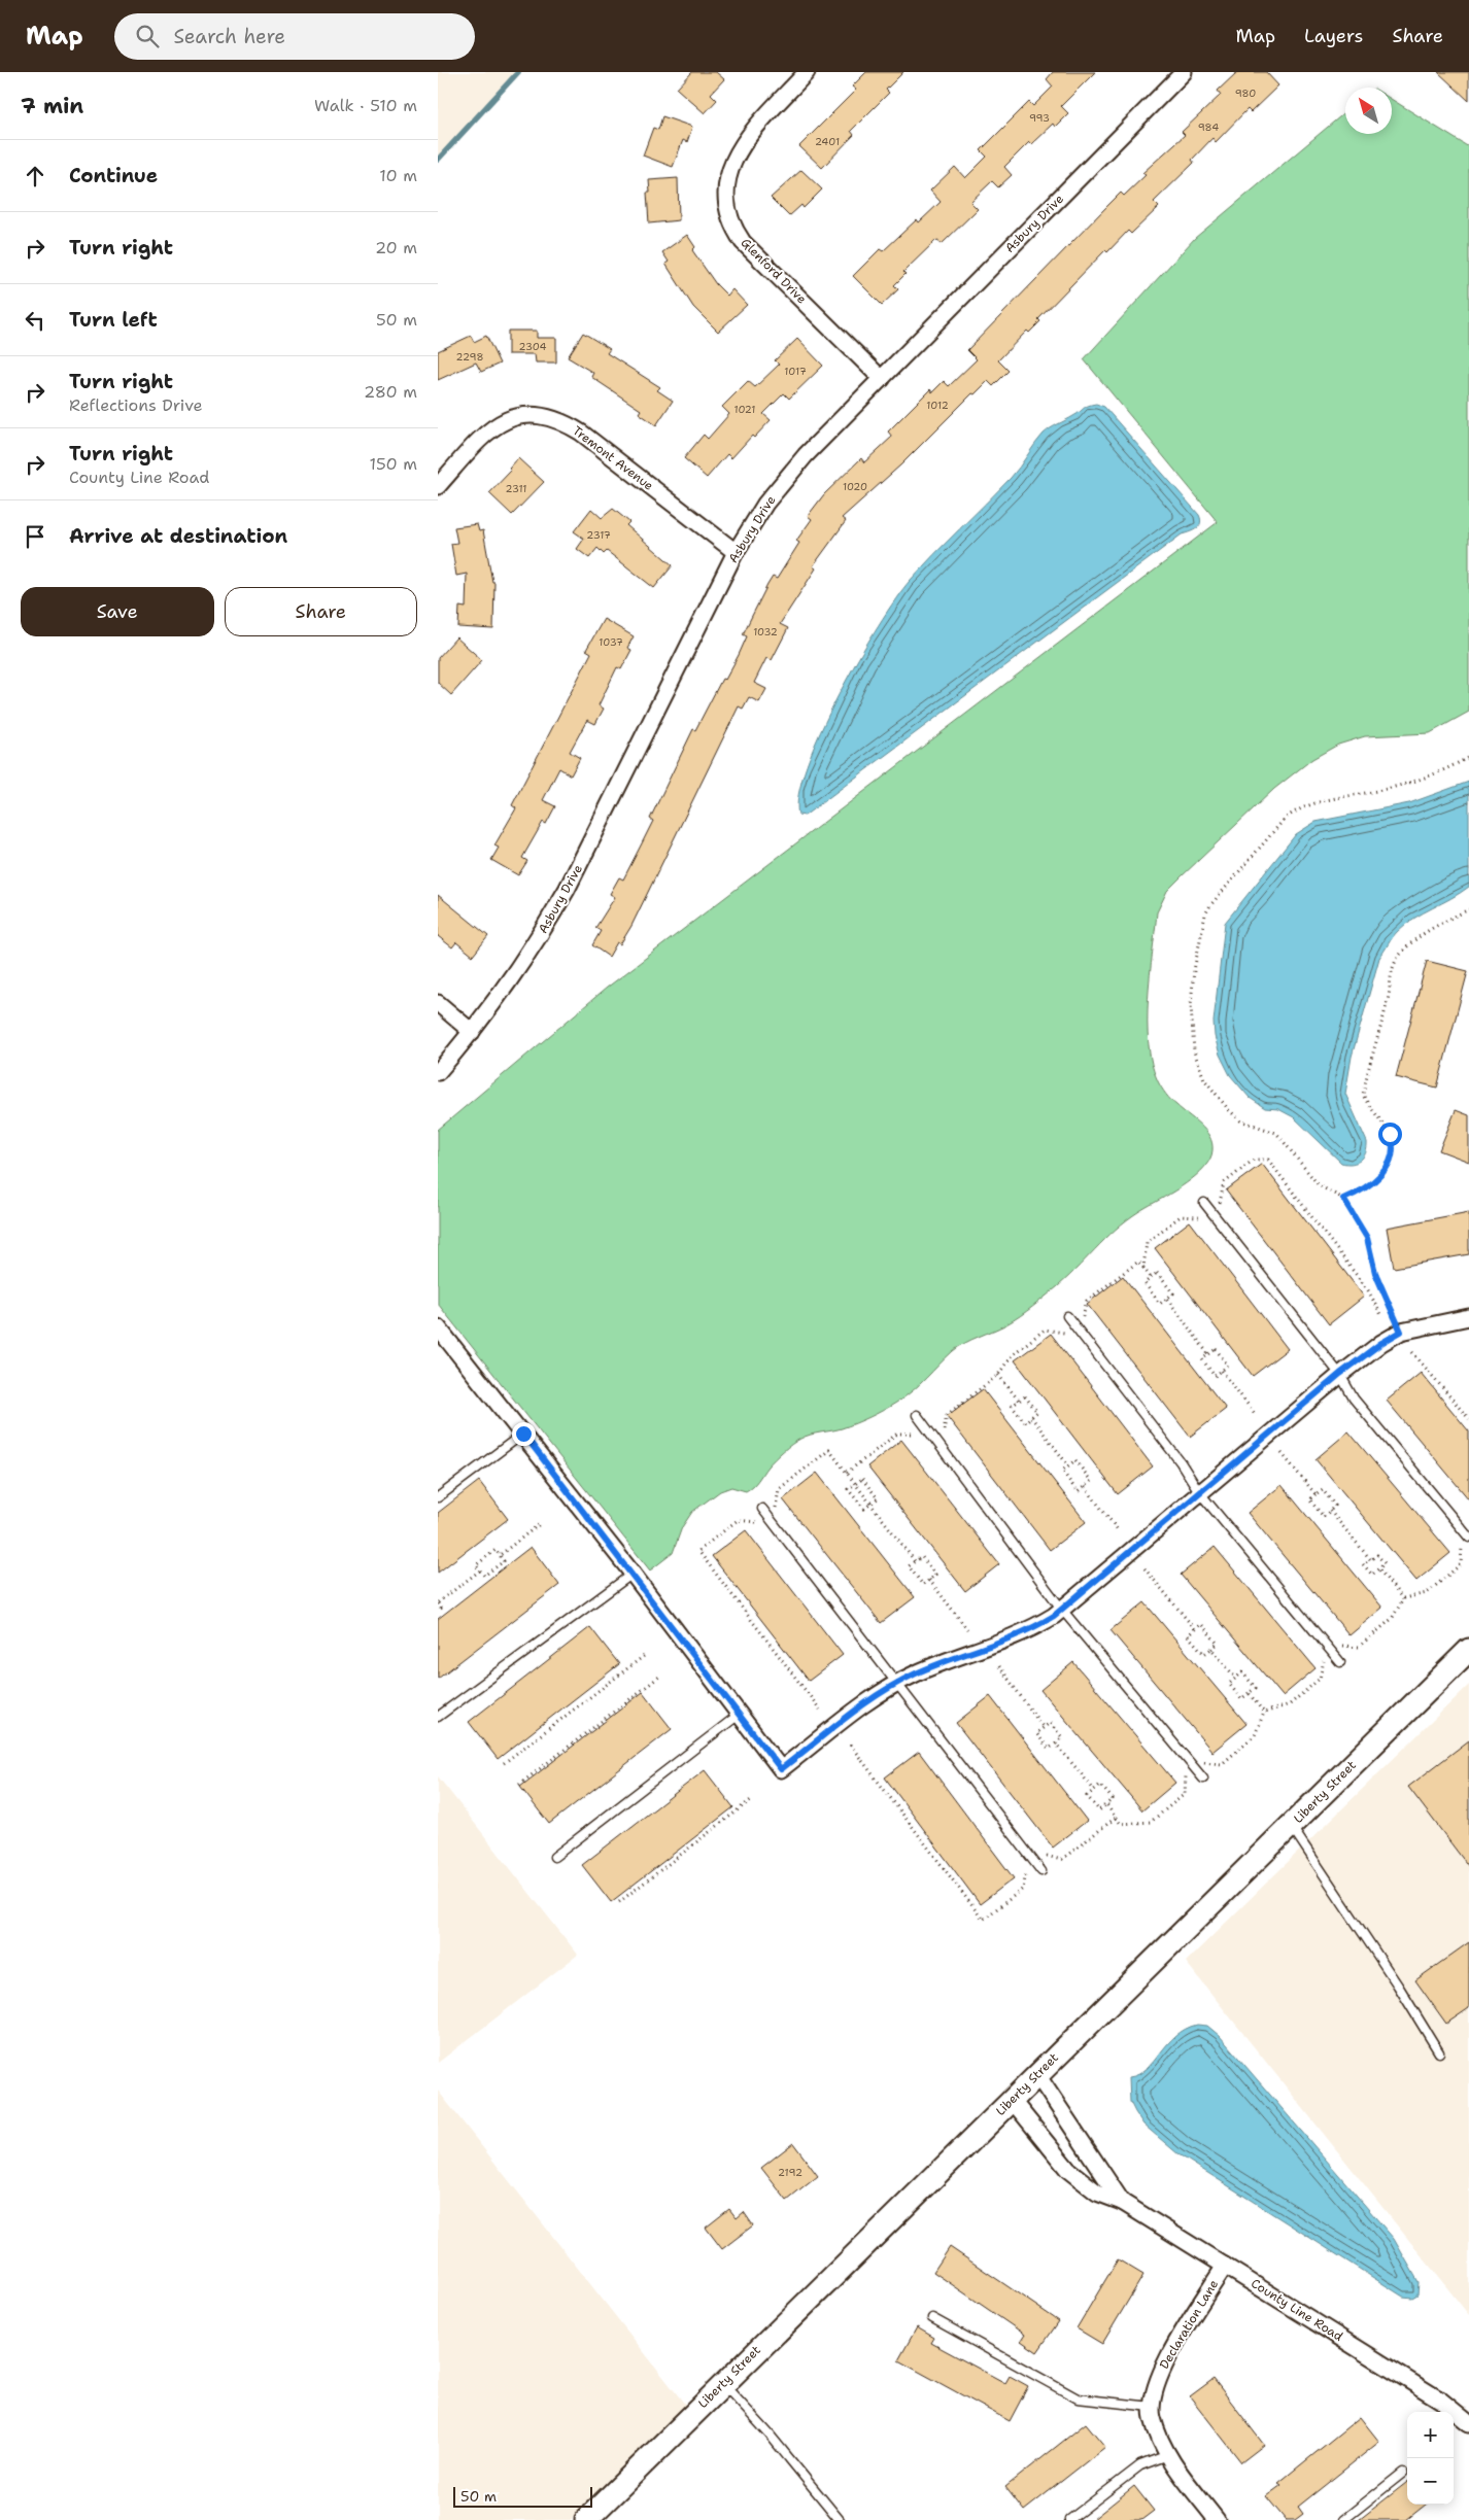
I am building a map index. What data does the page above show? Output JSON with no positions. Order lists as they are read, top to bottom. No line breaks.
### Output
{"streets":{"street":["Asbury Drive","Glenford Drive","Tremont Avenue","Liberty Street","County Line Road","Declaration Lane"]},"crossings":[["Asbury Drive","Glenford Drive"],["Asbury Drive","Tremont Avenue"],["Liberty Street","County Line Road"],["County Line Road","Declaration Lane"]],"house_numbers":["980","993","984","2401","2304","2298","1017","1012","1021","1020","2311","2317","1032","1037","2192"],"scale_bar":"50 m","north":"top left","page":{"header":"Map","search":"Search here","nav":["Map","Layers","Share"],"heading":["7 min","Walk · 510 m"],"list":[["Continue","10 m"],["Turn right","20 m"],["Turn left","50 m"],["Turn right","Reflections Drive","280 m"],["Turn right","County Line Road","150 m"],"Arrive at destination"],"buttons":["Save","Share"],"map_buttons":["+","−"],"scale":"50 m"}}
